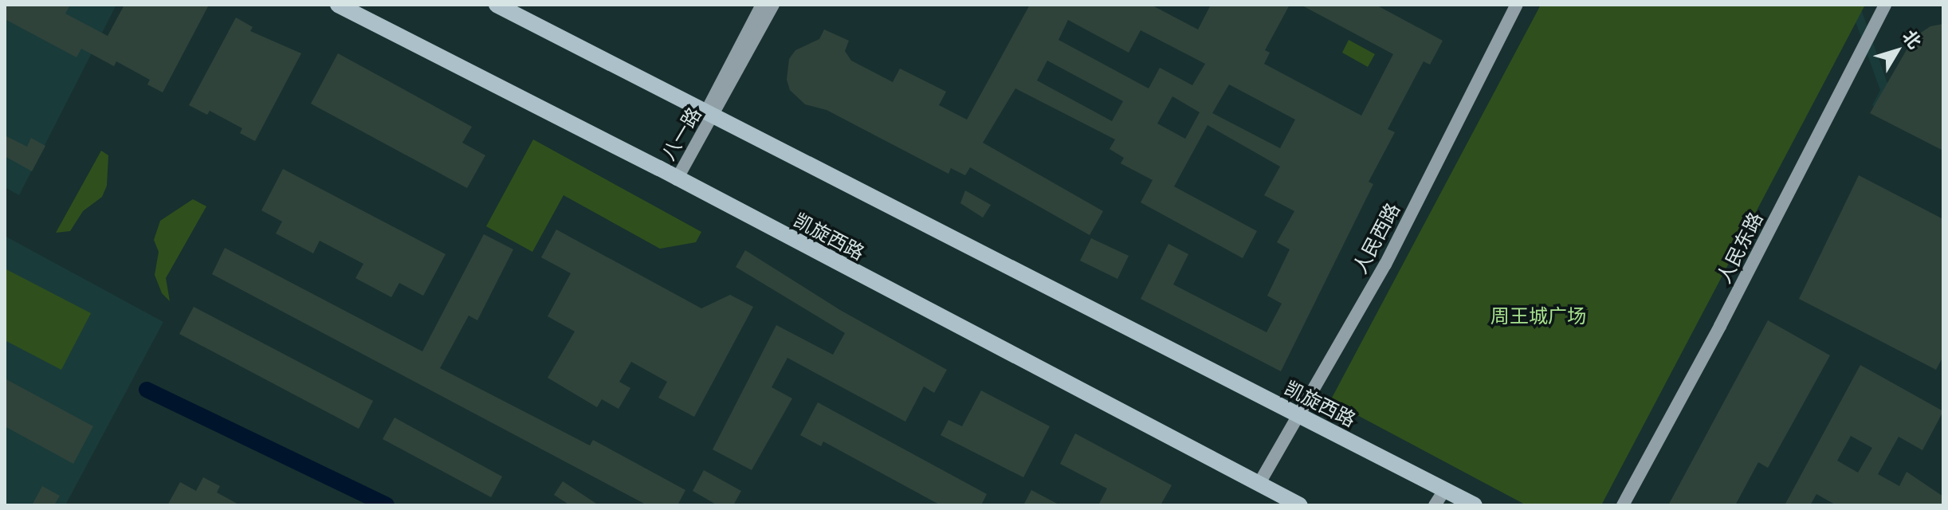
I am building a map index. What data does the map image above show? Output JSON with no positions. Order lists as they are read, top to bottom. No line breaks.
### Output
{"streets":{"main road":["八一路","凯旋西路","人民西路","人民东路"]},"crossings":[["八一路","凯旋西路"],["凯旋西路","人民西路"]],"parks":["周王城广场"],"north":"top right"}
